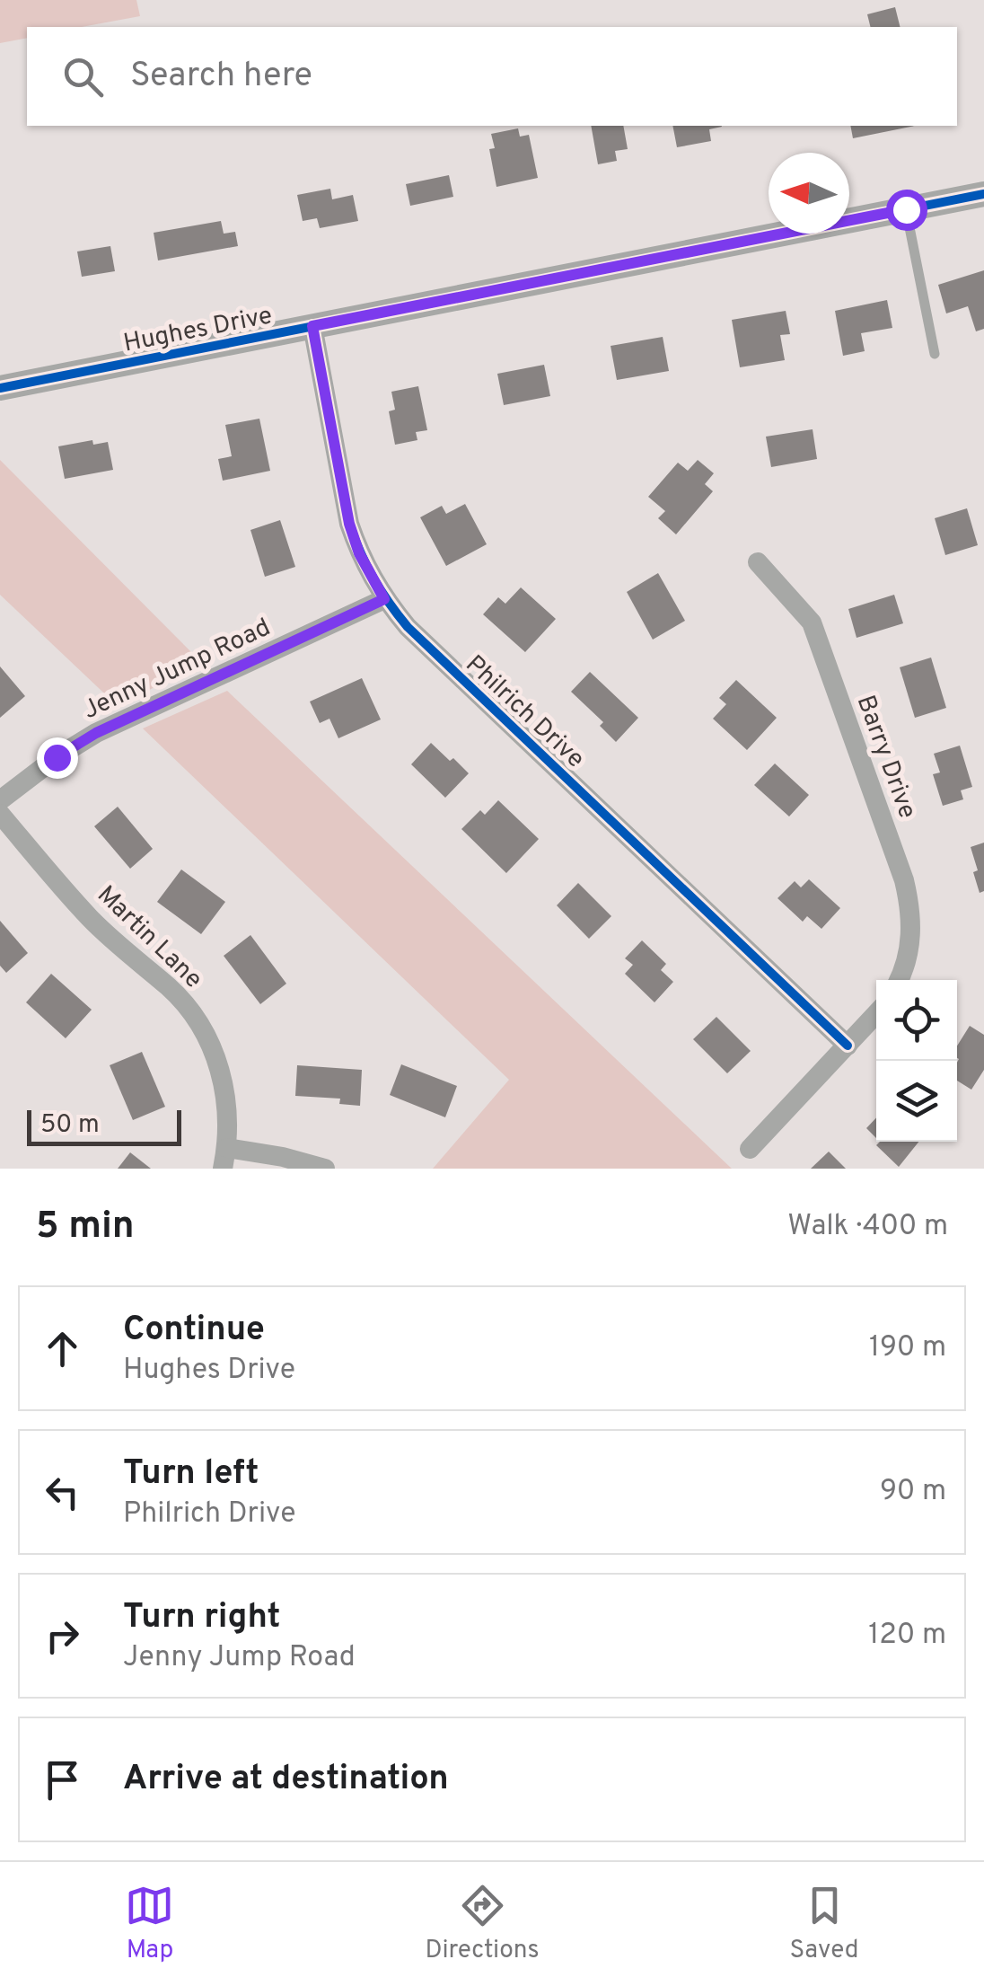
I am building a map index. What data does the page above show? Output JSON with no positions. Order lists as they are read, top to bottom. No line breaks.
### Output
{"streets":{"street":["Hughes Drive","Jenny Jump Road","Philrich Drive","Barry Drive","Martin Lane"]},"crossings":[["Hughes Drive","Philrich Drive"],["Jenny Jump Road","Philrich Drive"]],"scale_bar":"50 m","north":"left","page":{"search":"Search here","scale":"50 m","heading":["5 min","Walk · 400 m"],"list":[["Continue","Hughes Drive","190 m"],["Turn left","Philrich Drive","90 m"],["Turn right","Jenny Jump Road","120 m"],"Arrive at destination"],"nav":["Map","Directions","Saved"]}}
